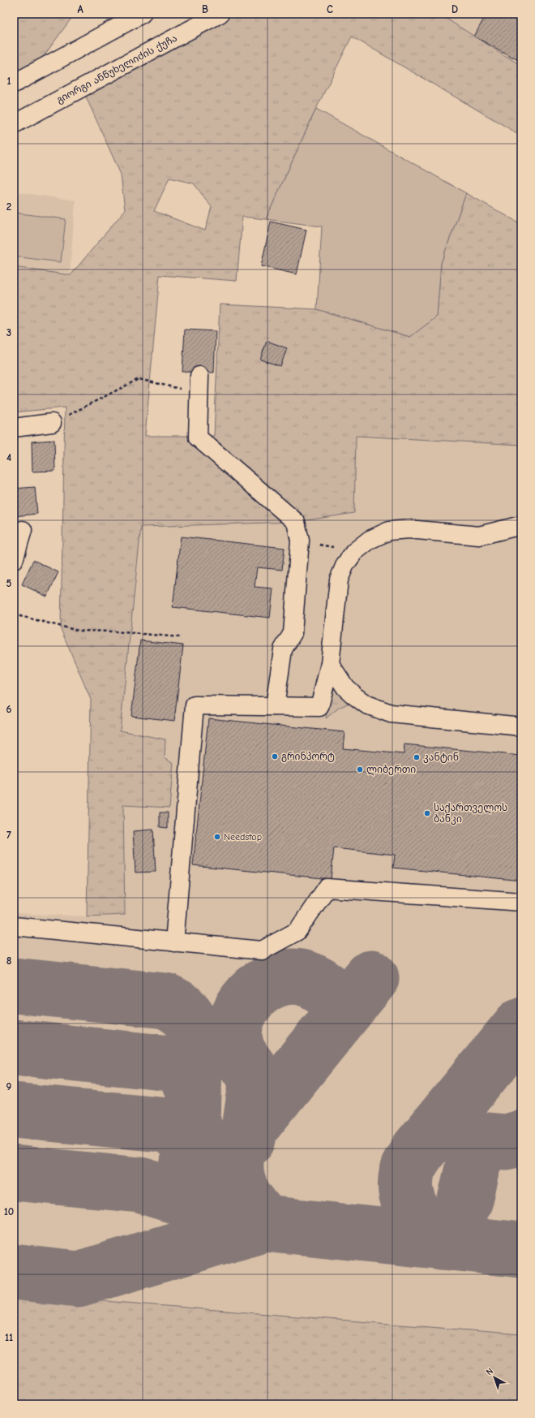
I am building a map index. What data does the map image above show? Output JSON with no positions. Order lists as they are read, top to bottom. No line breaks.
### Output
{"streets":{"street":["გიორგი ანწუხელიძის ქუჩა"]},"places":["გრინპორტ","კანტინ","ლიბერთი","საქართველოს ბანკი","Needstop"],"north":"top left","grid":{"columns":["A","B","C","D"],"rows":["1","2","3","4","5","6","7","8","9","10","11"]}}
